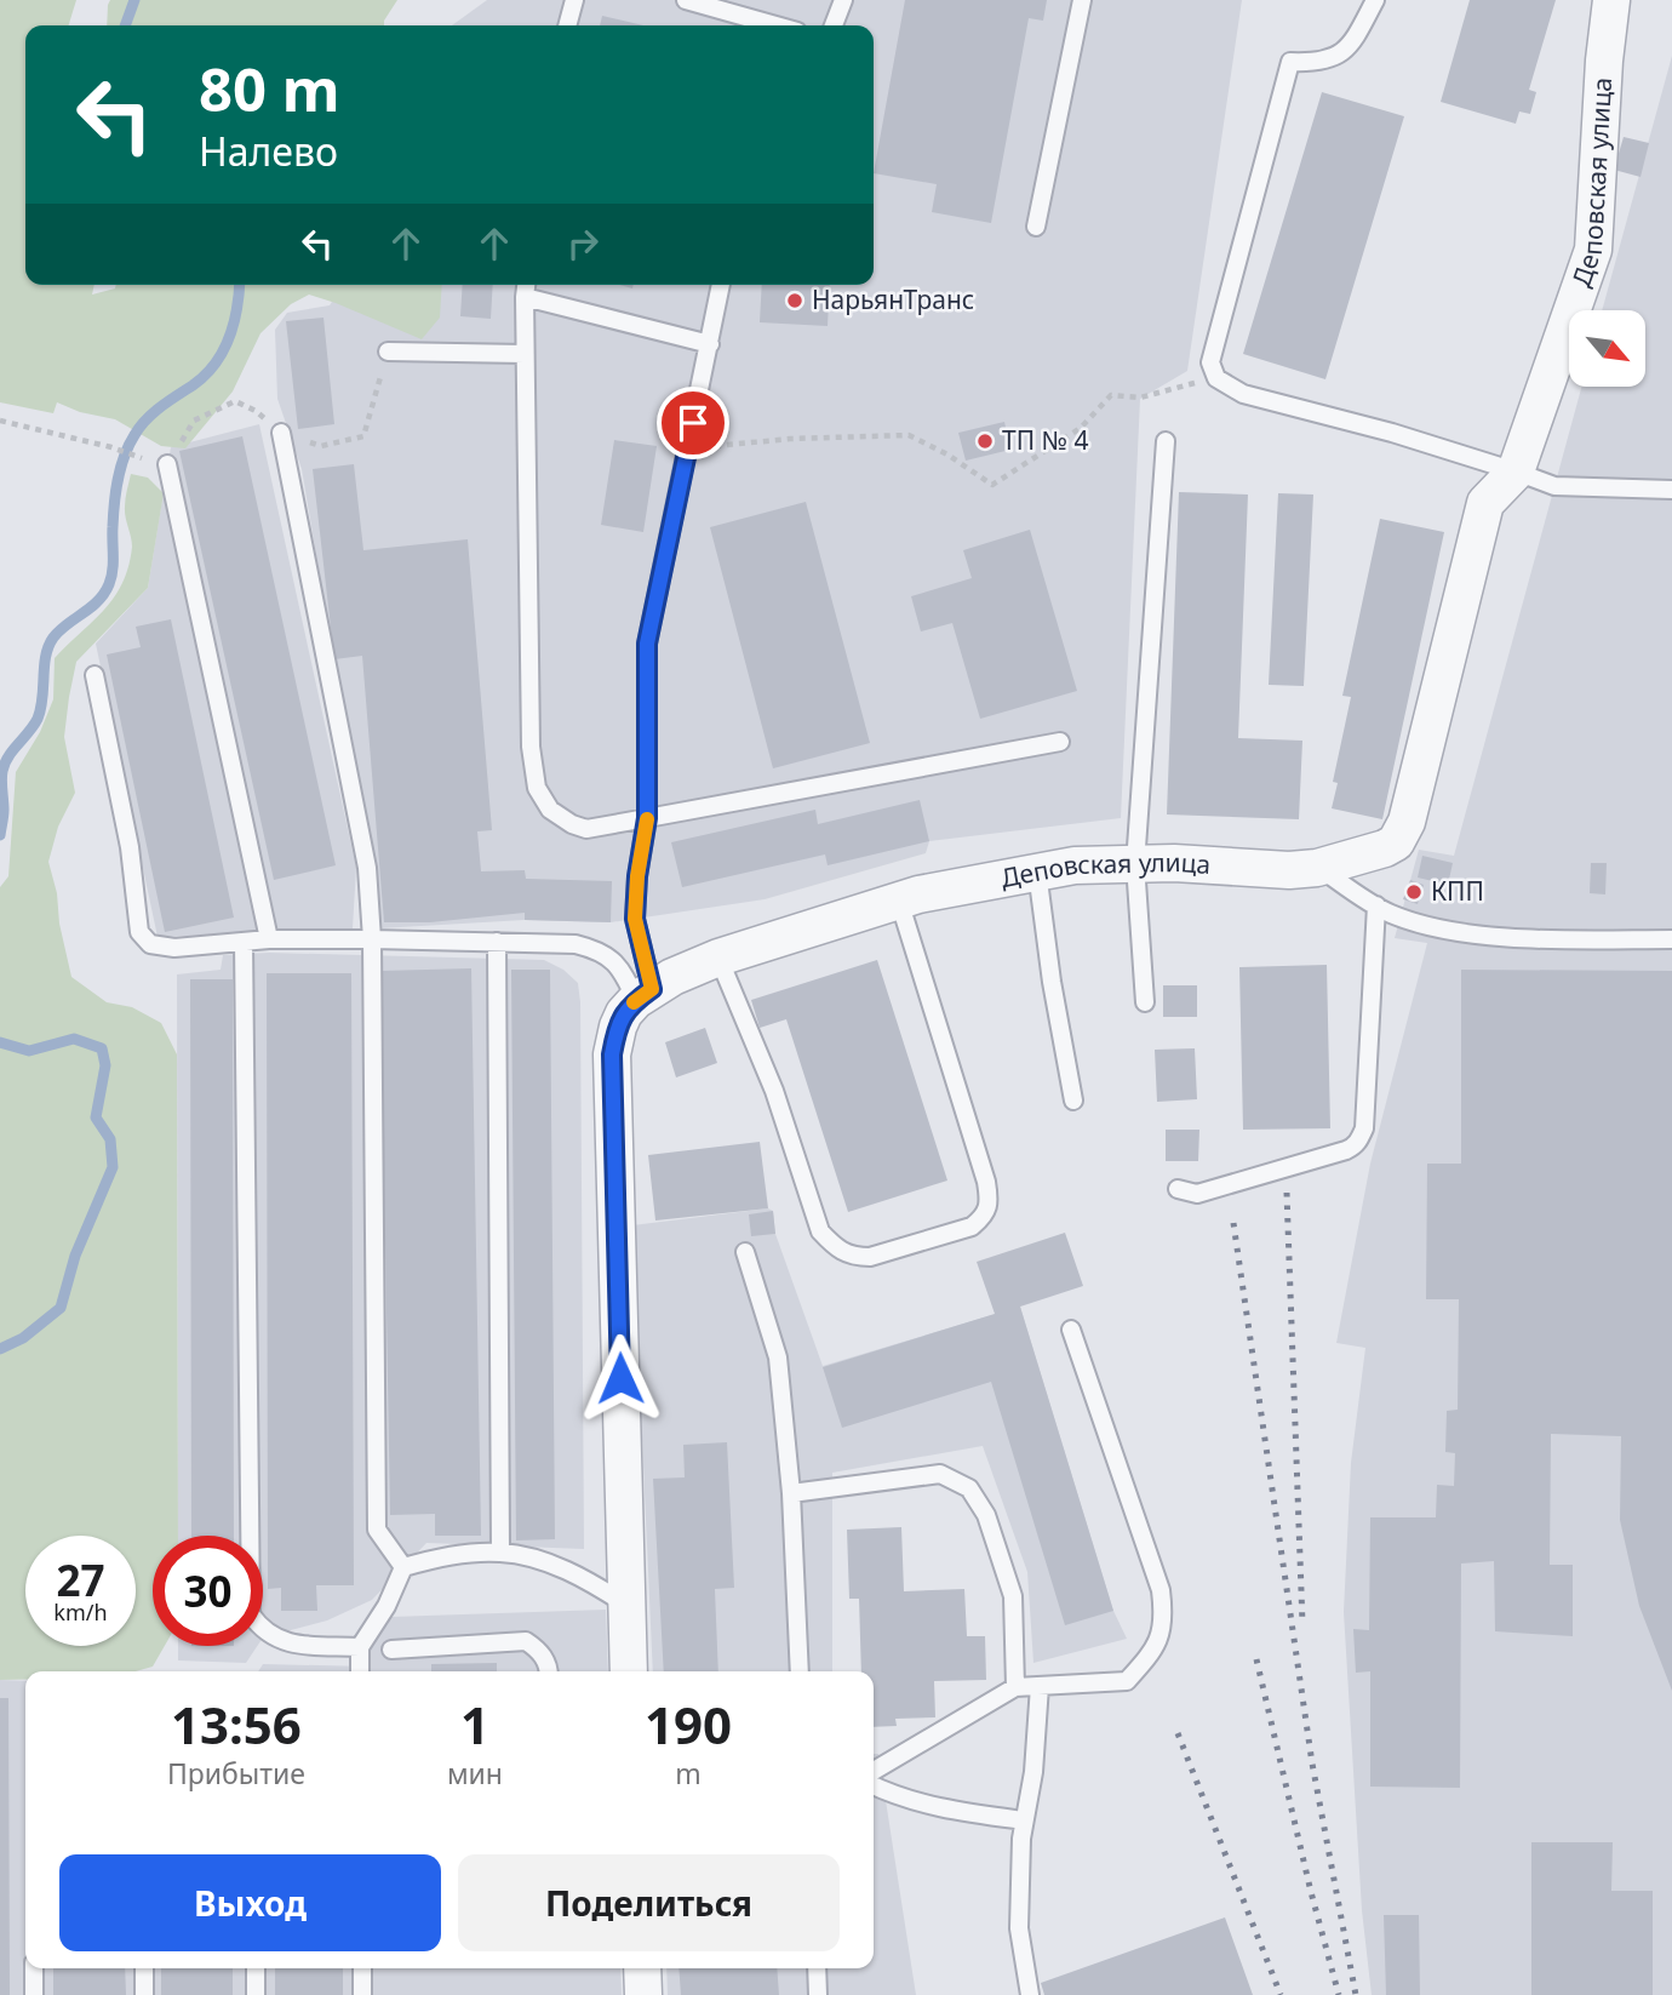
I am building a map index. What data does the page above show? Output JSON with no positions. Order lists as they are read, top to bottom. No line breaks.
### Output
{"streets":{"street":["Деповская улица"]},"places":["НарьянТранс","ТП № 4","КПП"],"north":"bottom right","page":{"turn":["80 m","Налево"],"speed":"27 km/h","limit":"30","eta":["13:56","Прибытие","1","мин","190","m"],"buttons":["Выход","Поделиться"]}}
